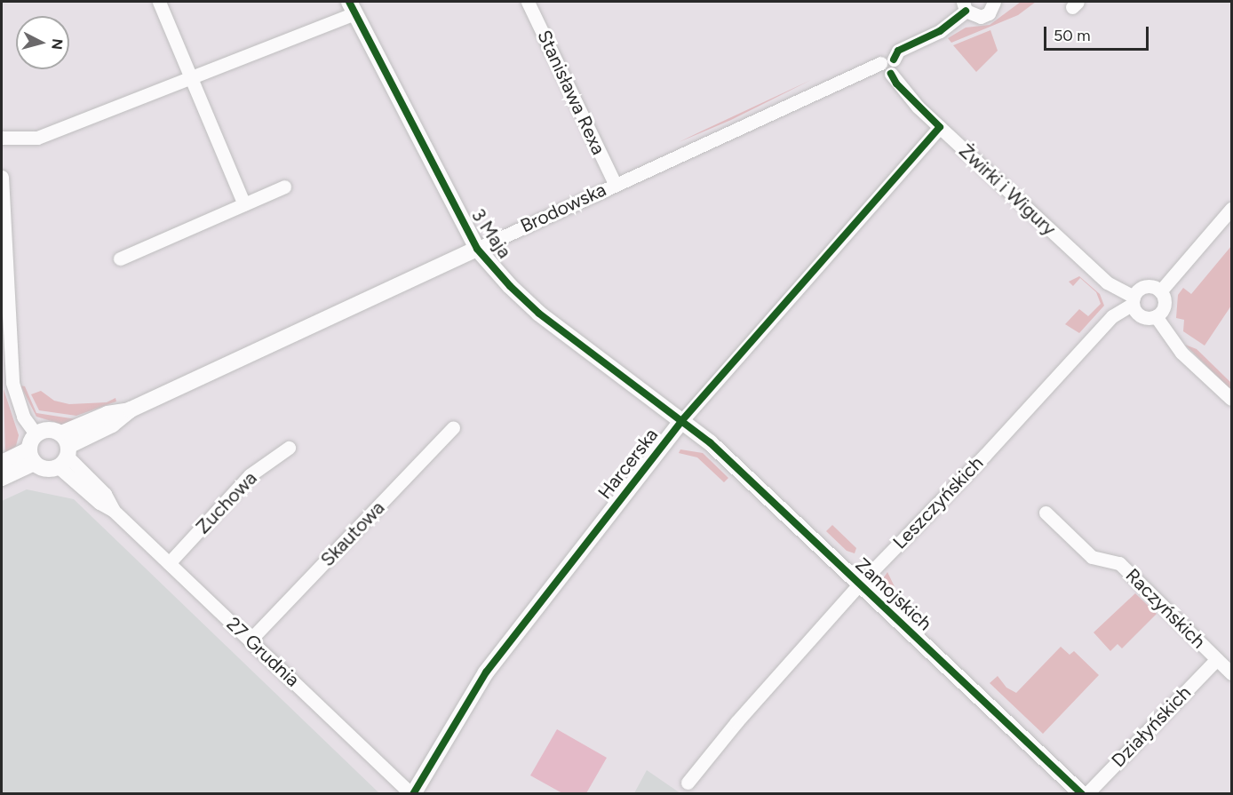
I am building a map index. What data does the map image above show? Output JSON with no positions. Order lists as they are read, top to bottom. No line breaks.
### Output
{"streets":{"street":["Stanisława Rexa","Żwirki i Wigury","Brodowska","3 Maja","Harcerska","Zuchowa","Leszczyńskich","Skautowa","Zamojskich","Raczyńskich","27 Grudnia","Działyńskich"]},"crossings":[["Stanisława Rexa","Brodowska"],["Żwirki i Wigury","Brodowska"],["Żwirki i Wigury","Harcerska"],["Żwirki i Wigury","Leszczyńskich"],["Brodowska","3 Maja"],["Brodowska","27 Grudnia"],["3 Maja","Harcerska"],["3 Maja","Zamojskich"],["Harcerska","Zamojskich"],["Harcerska","27 Grudnia"],["Zuchowa","27 Grudnia"],["Leszczyńskich","Zamojskich"],["Skautowa","27 Grudnia"],["Raczyńskich","Działyńskich"]],"scale_bar":"50 m","north":"right"}
